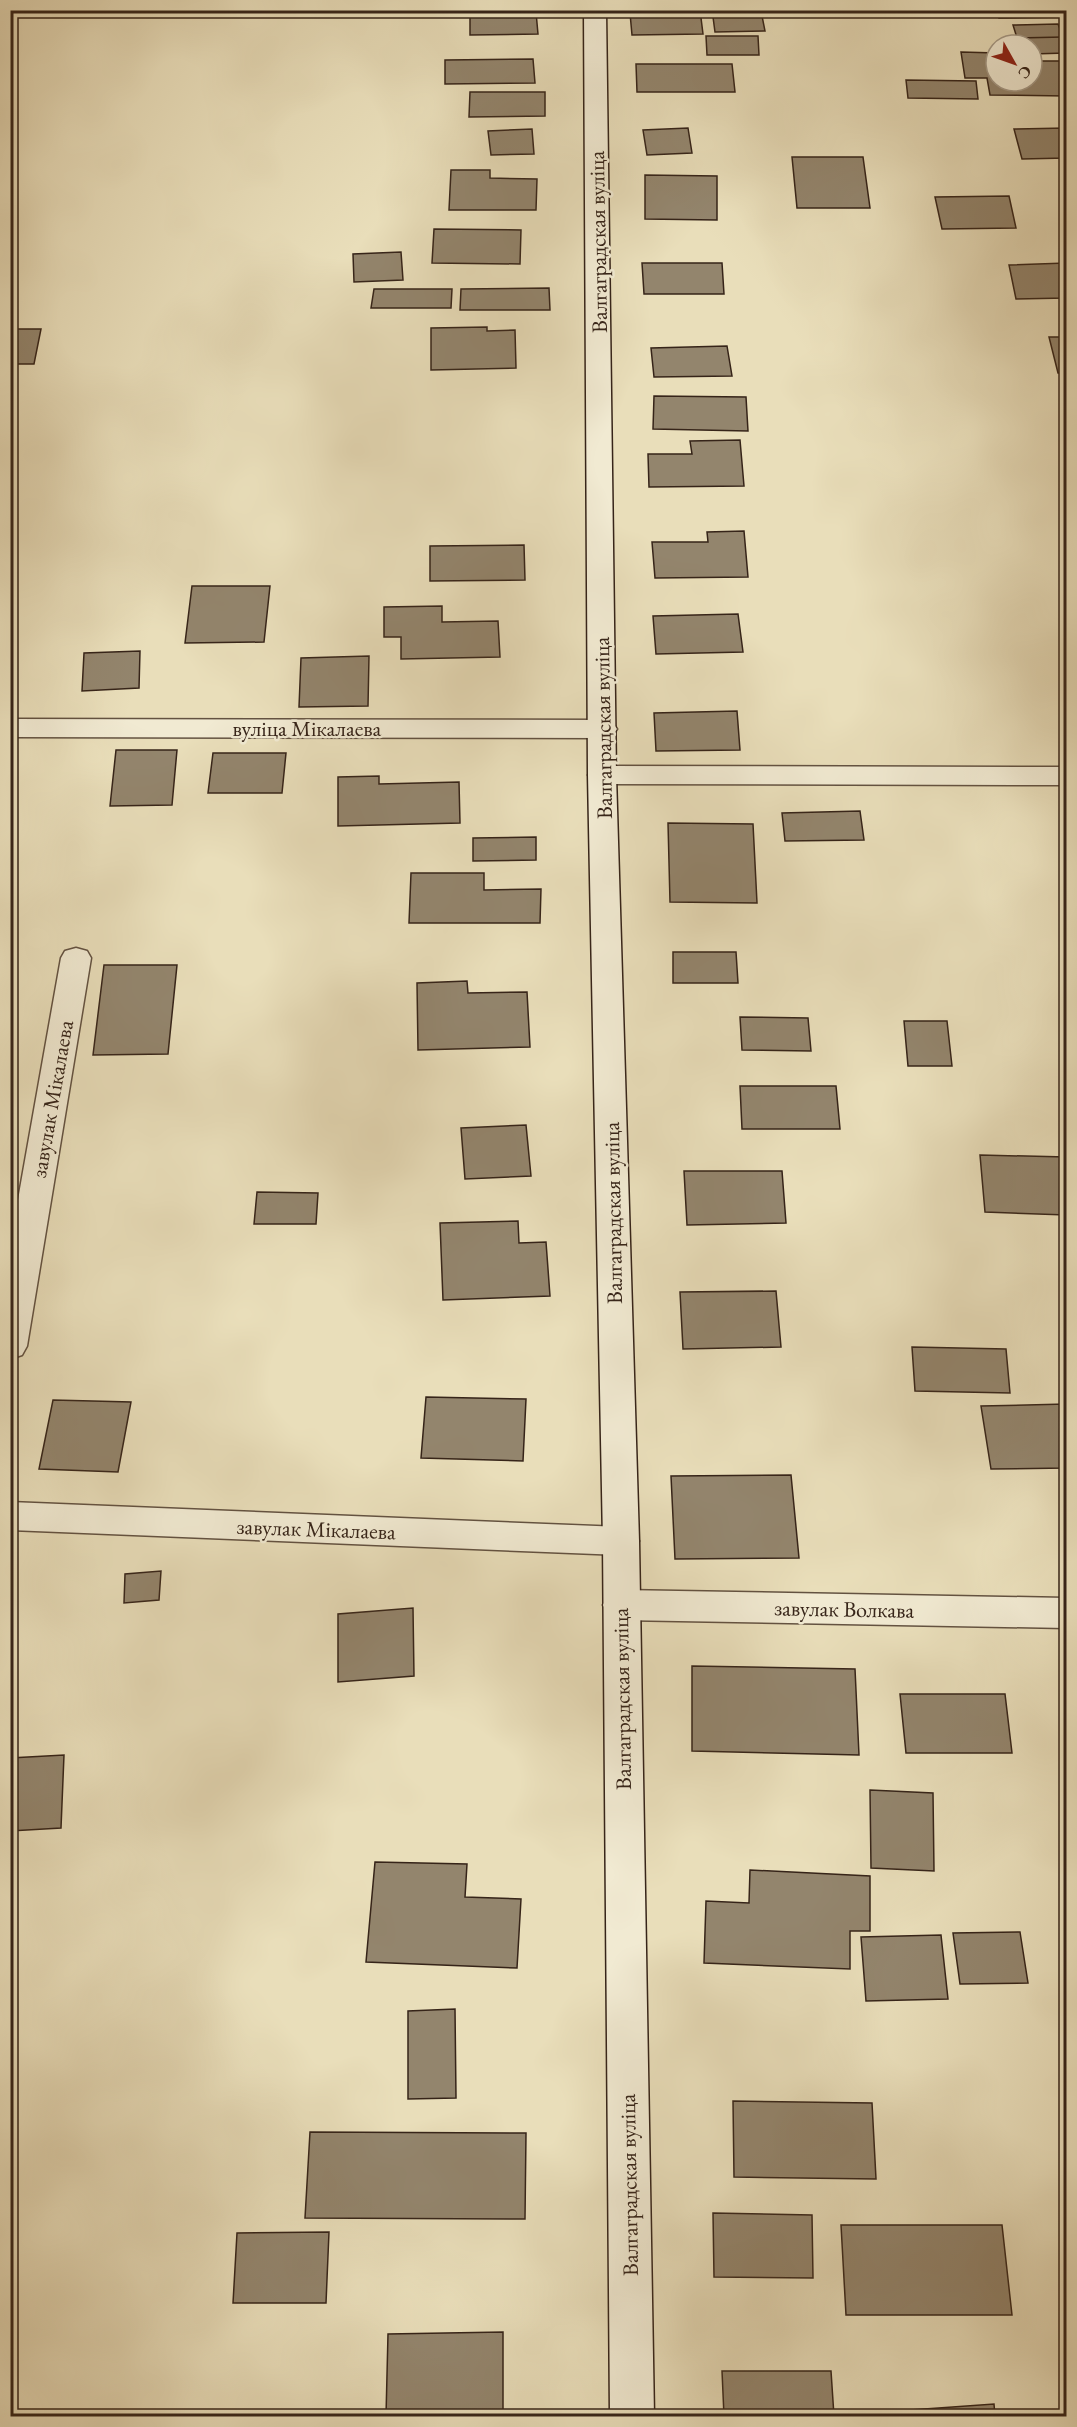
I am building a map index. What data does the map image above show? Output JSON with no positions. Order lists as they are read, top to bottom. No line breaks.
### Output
{"streets":{"street":["Валгаградская вуліца","вуліца Мікалаева","завулак Мікалаева","завулак Волкава"]},"crossings":[["Валгаградская вуліца","вуліца Мікалаева"],["Валгаградская вуліца","завулак Мікалаева"],["Валгаградская вуліца","завулак Волкава"]],"north":"bottom right"}
